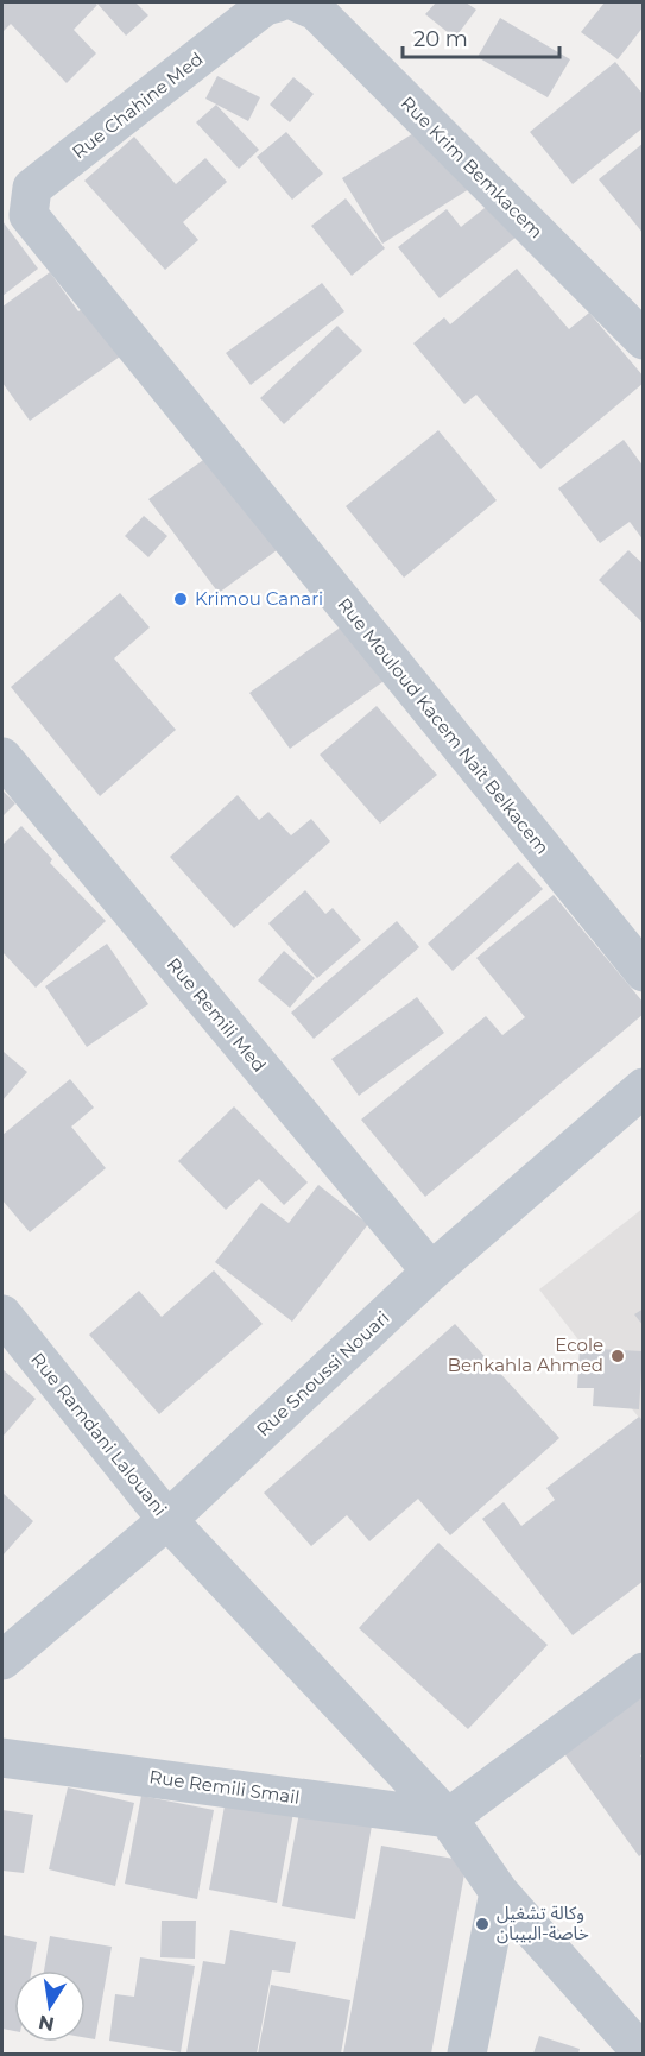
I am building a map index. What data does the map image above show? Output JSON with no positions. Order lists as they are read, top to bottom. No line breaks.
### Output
{"streets":{"street":["Rue Chahine Med","Rue Krim Bemkacem","Rue Mouloud Kacem Nait Belkacem","Rue Remili Med","Rue Snoussi Nouari","Rue Ramdani Lalouani","Rue Remili Smail"]},"crossings":[["Rue Chahine Med","Rue Krim Bemkacem"],["Rue Chahine Med","Rue Mouloud Kacem Nait Belkacem"],["Rue Remili Med","Rue Snoussi Nouari"],["Rue Snoussi Nouari","Rue Ramdani Lalouani"],["Rue Ramdani Lalouani","Rue Remili Smail"]],"places":["Krimou Canari","Ecole Benkahla Ahmed","وكالة تشغيل خاصة-البيبان"],"scale_bar":"20 m","north":"bottom"}
